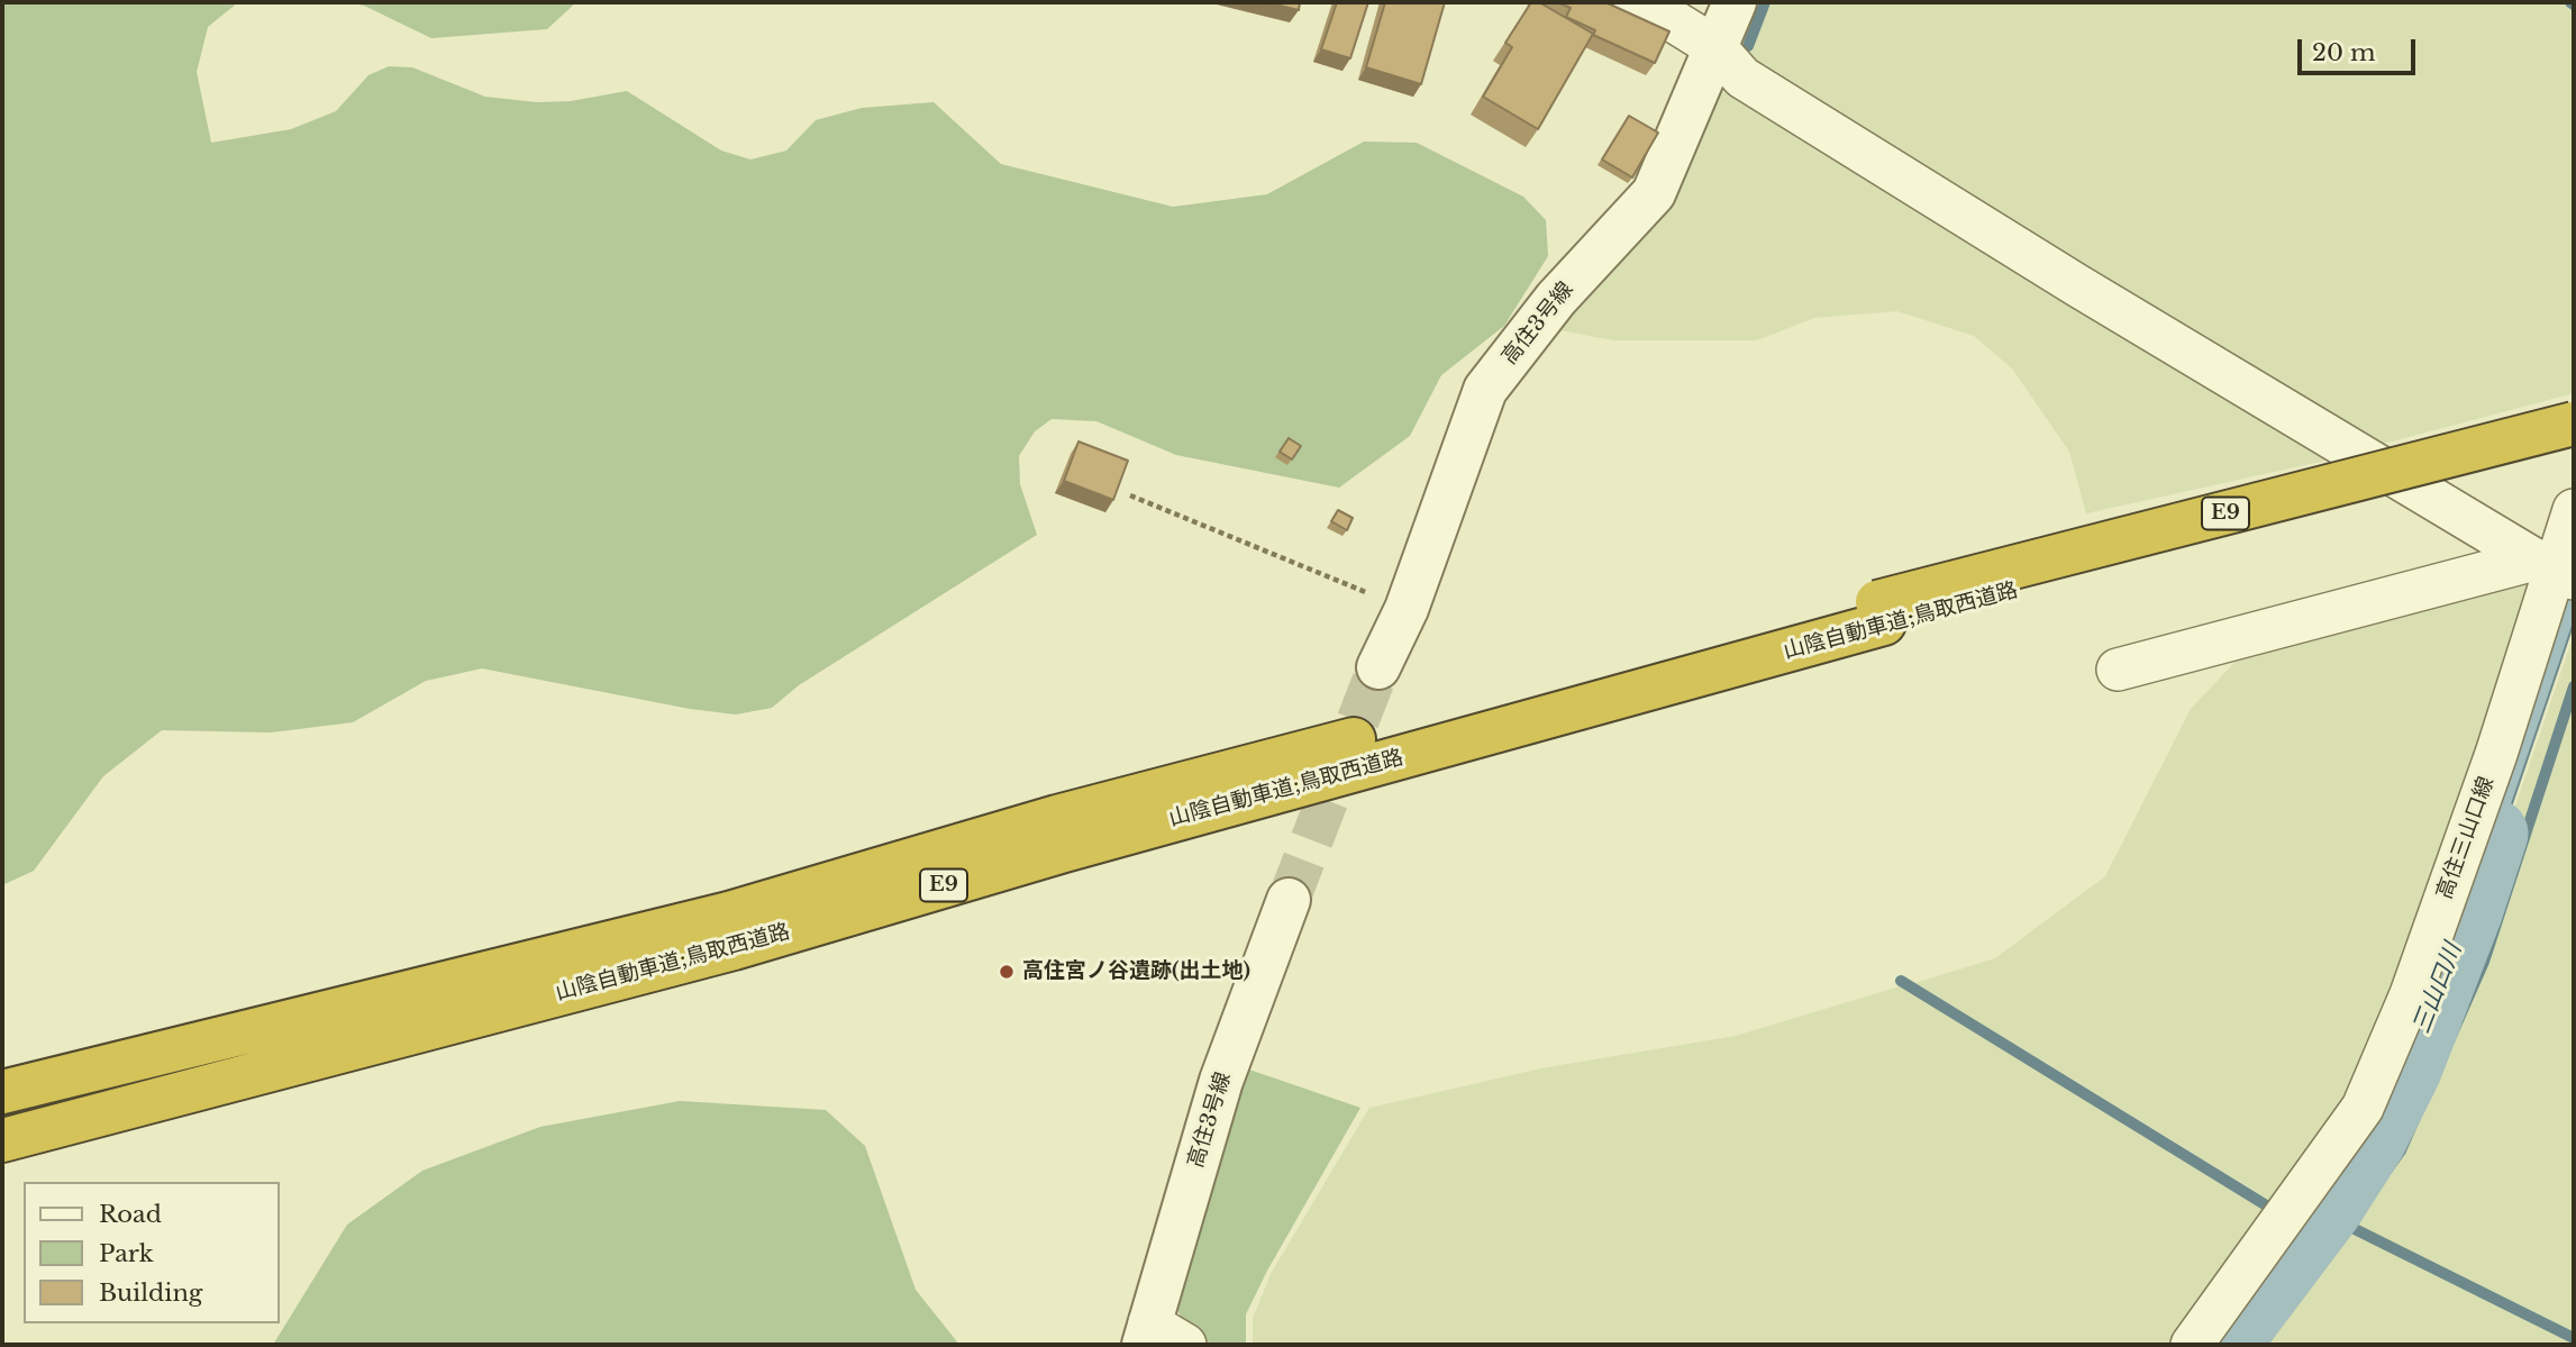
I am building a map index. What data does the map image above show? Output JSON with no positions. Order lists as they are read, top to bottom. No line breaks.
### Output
{"streets":{"highway":["E9","山陰自動車道;鳥取西道路"],"street":["高住3号線","高住三山口線"]},"water":["三山口川"],"places":["高住宮ノ谷遺跡(出土地)"],"legend":["Road","Park","Building"],"scale_bar":"20 m"}
